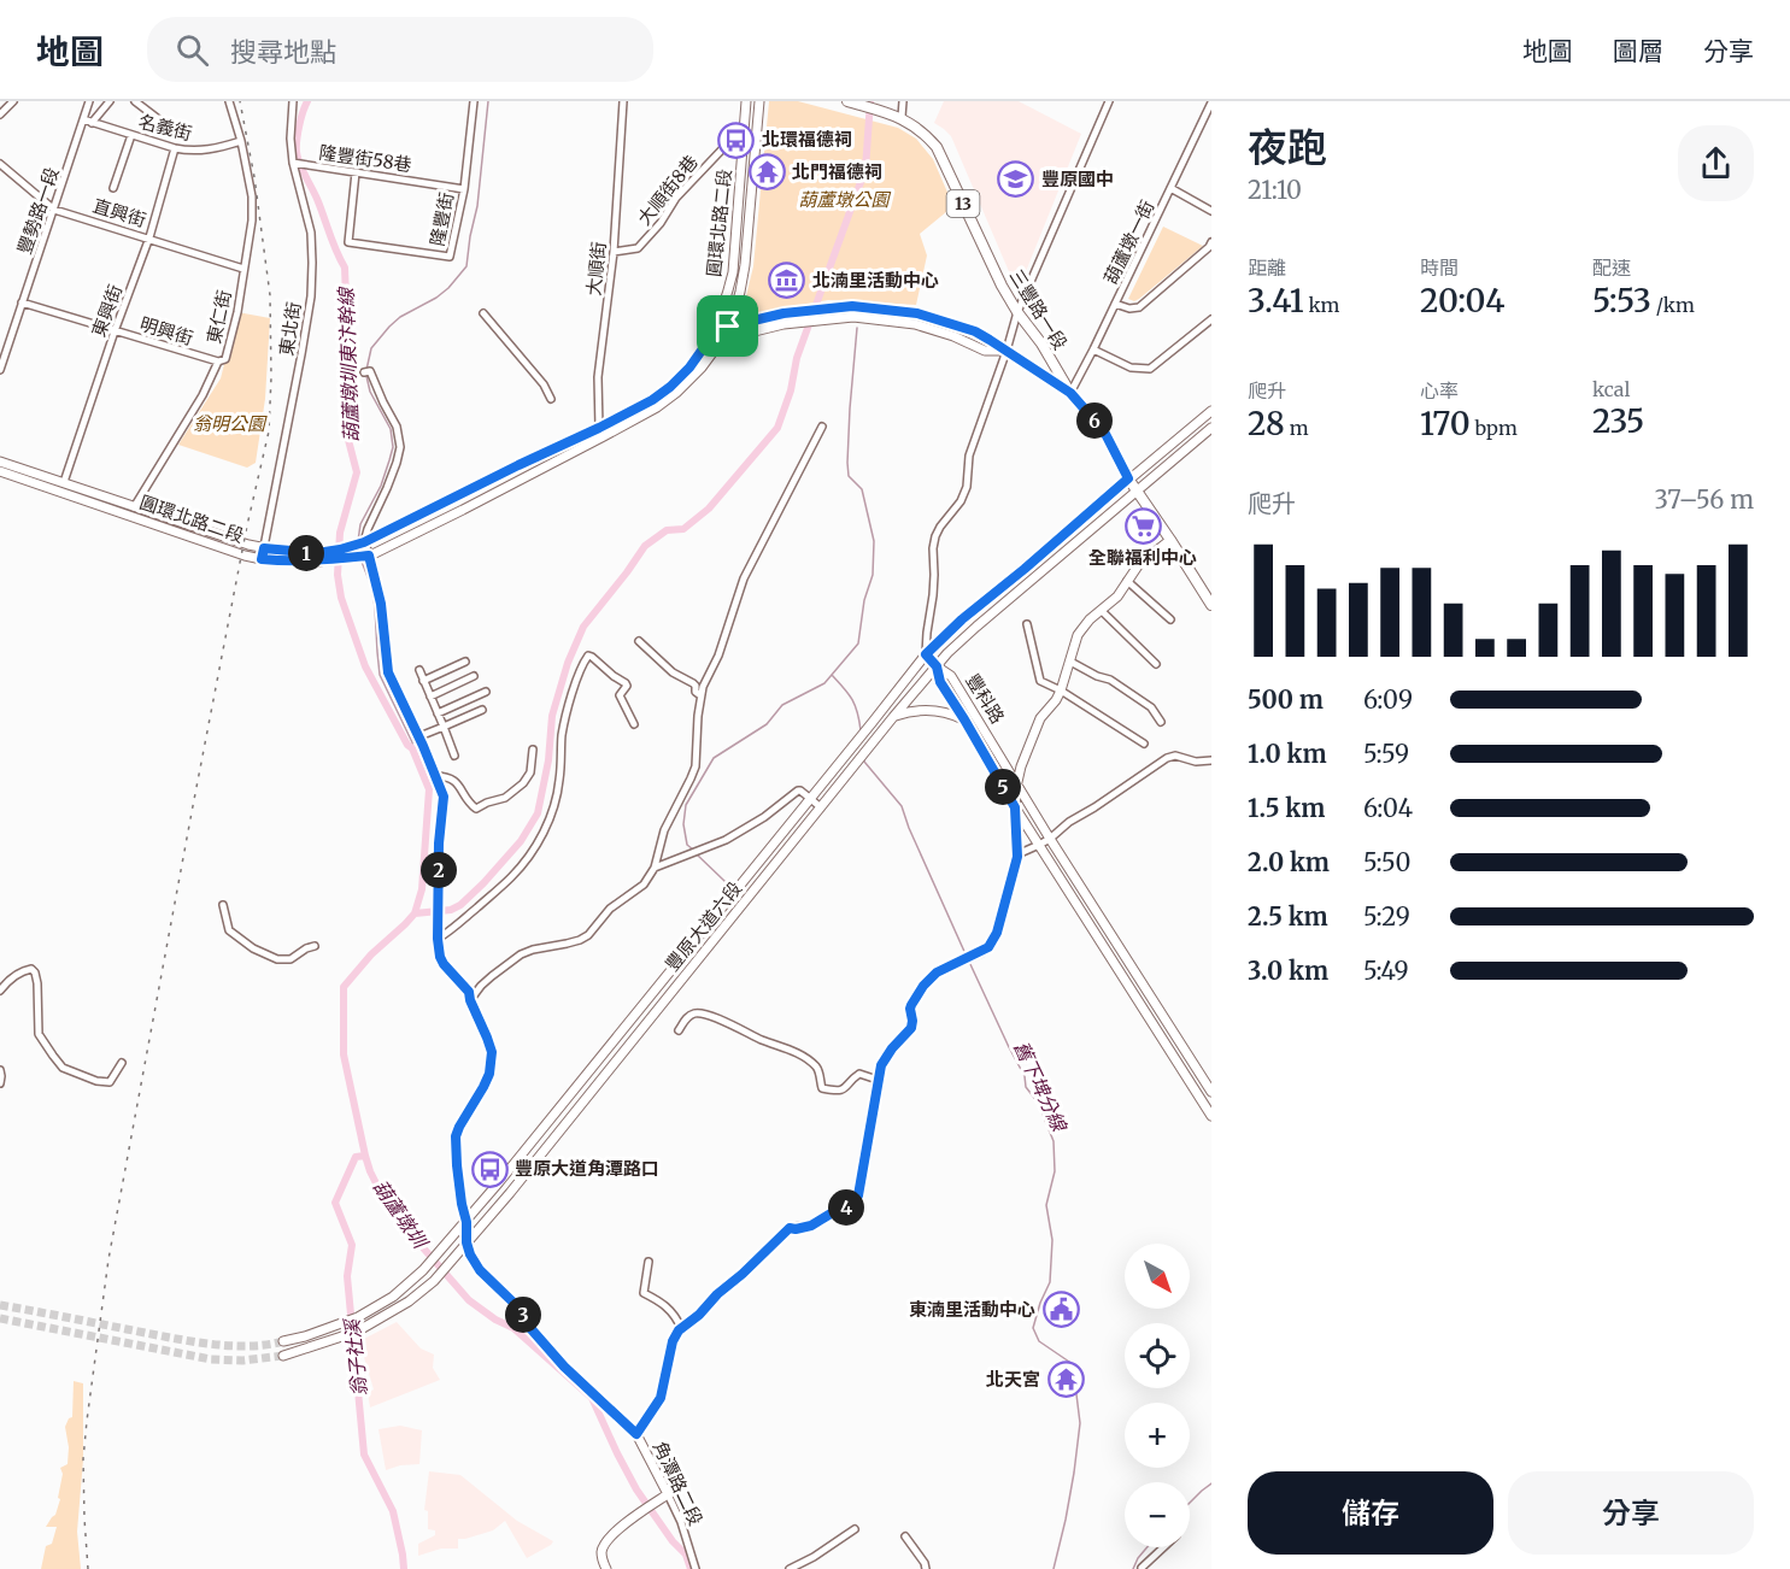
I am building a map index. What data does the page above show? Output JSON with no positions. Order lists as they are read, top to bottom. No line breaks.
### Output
{"streets":{"main road":["13","三豐路一段"],"street":["名義街","隆豐街58巷","大順街8巷","豐勢路一段","直興街","隆豐街","圓環北路二段","葫蘆墩一街","大順街","東興街","東仁街","東北街","明興街","豐科路","豐原大道六段","角潭路二段"]},"crossings":[["名義街","豐勢路一段"],["名義街","東興街"],["名義街","東仁街"],["隆豐街58巷","隆豐街"],["隆豐街58巷","東北街"],["大順街8巷","圓環北路二段"],["大順街8巷","大順街"],["13","三豐路一段"],["13","豐原大道六段"],["豐勢路一段","直興街"],["豐勢路一段","明興街"],["直興街","東興街"],["直興街","東仁街"],["圓環北路二段","大順街"],["圓環北路二段","東興街"],["圓環北路二段","東仁街"],["圓環北路二段","東北街"],["葫蘆墩一街","三豐路一段"],["三豐路一段","豐原大道六段"],["東興街","明興街"],["東仁街","明興街"],["豐科路","豐原大道六段"],["豐原大道六段","角潭路二段"]],"water":["葫蘆墩圳東汴幹線","舊下埤分線","葫蘆墩圳","翁子社溪"],"parks":["葫蘆墩公園","翁明公園"],"places":{"bus stop":["北環福德祠","豐原大道角潭路口"],"temple":["北門福德祠","北天宮"],"school or university":["豐原國中"],"museum":["北湳里活動中心"],"supermarket":["全聯福利中心"],"public building":["東湳里活動中心"]},"north":"bottom right","page":{"header":"地圖","search":"搜尋地點","nav":["地圖","圖層","分享"],"heading":["夜跑","21:10"],"stats":[["距離","3.41 km"],["時間","20:04"],["配速","5:53 /km"],["爬升","28 m"],["心率","170 bpm"],["kcal","235"]],"pins":["6","1","5","2","4","3"],"chart":["爬升","37–56 m"],"list":[{"name":"500 m","note":"6:09"},{"name":"1.0 km","note":"5:59"},{"name":"1.5 km","note":"6:04"},{"name":"2.0 km","note":"5:50"},{"name":"2.5 km","note":"5:29"},{"name":"3.0 km","note":"5:49"}],"map_buttons":["+","−"],"buttons":["儲存","分享"]}}
